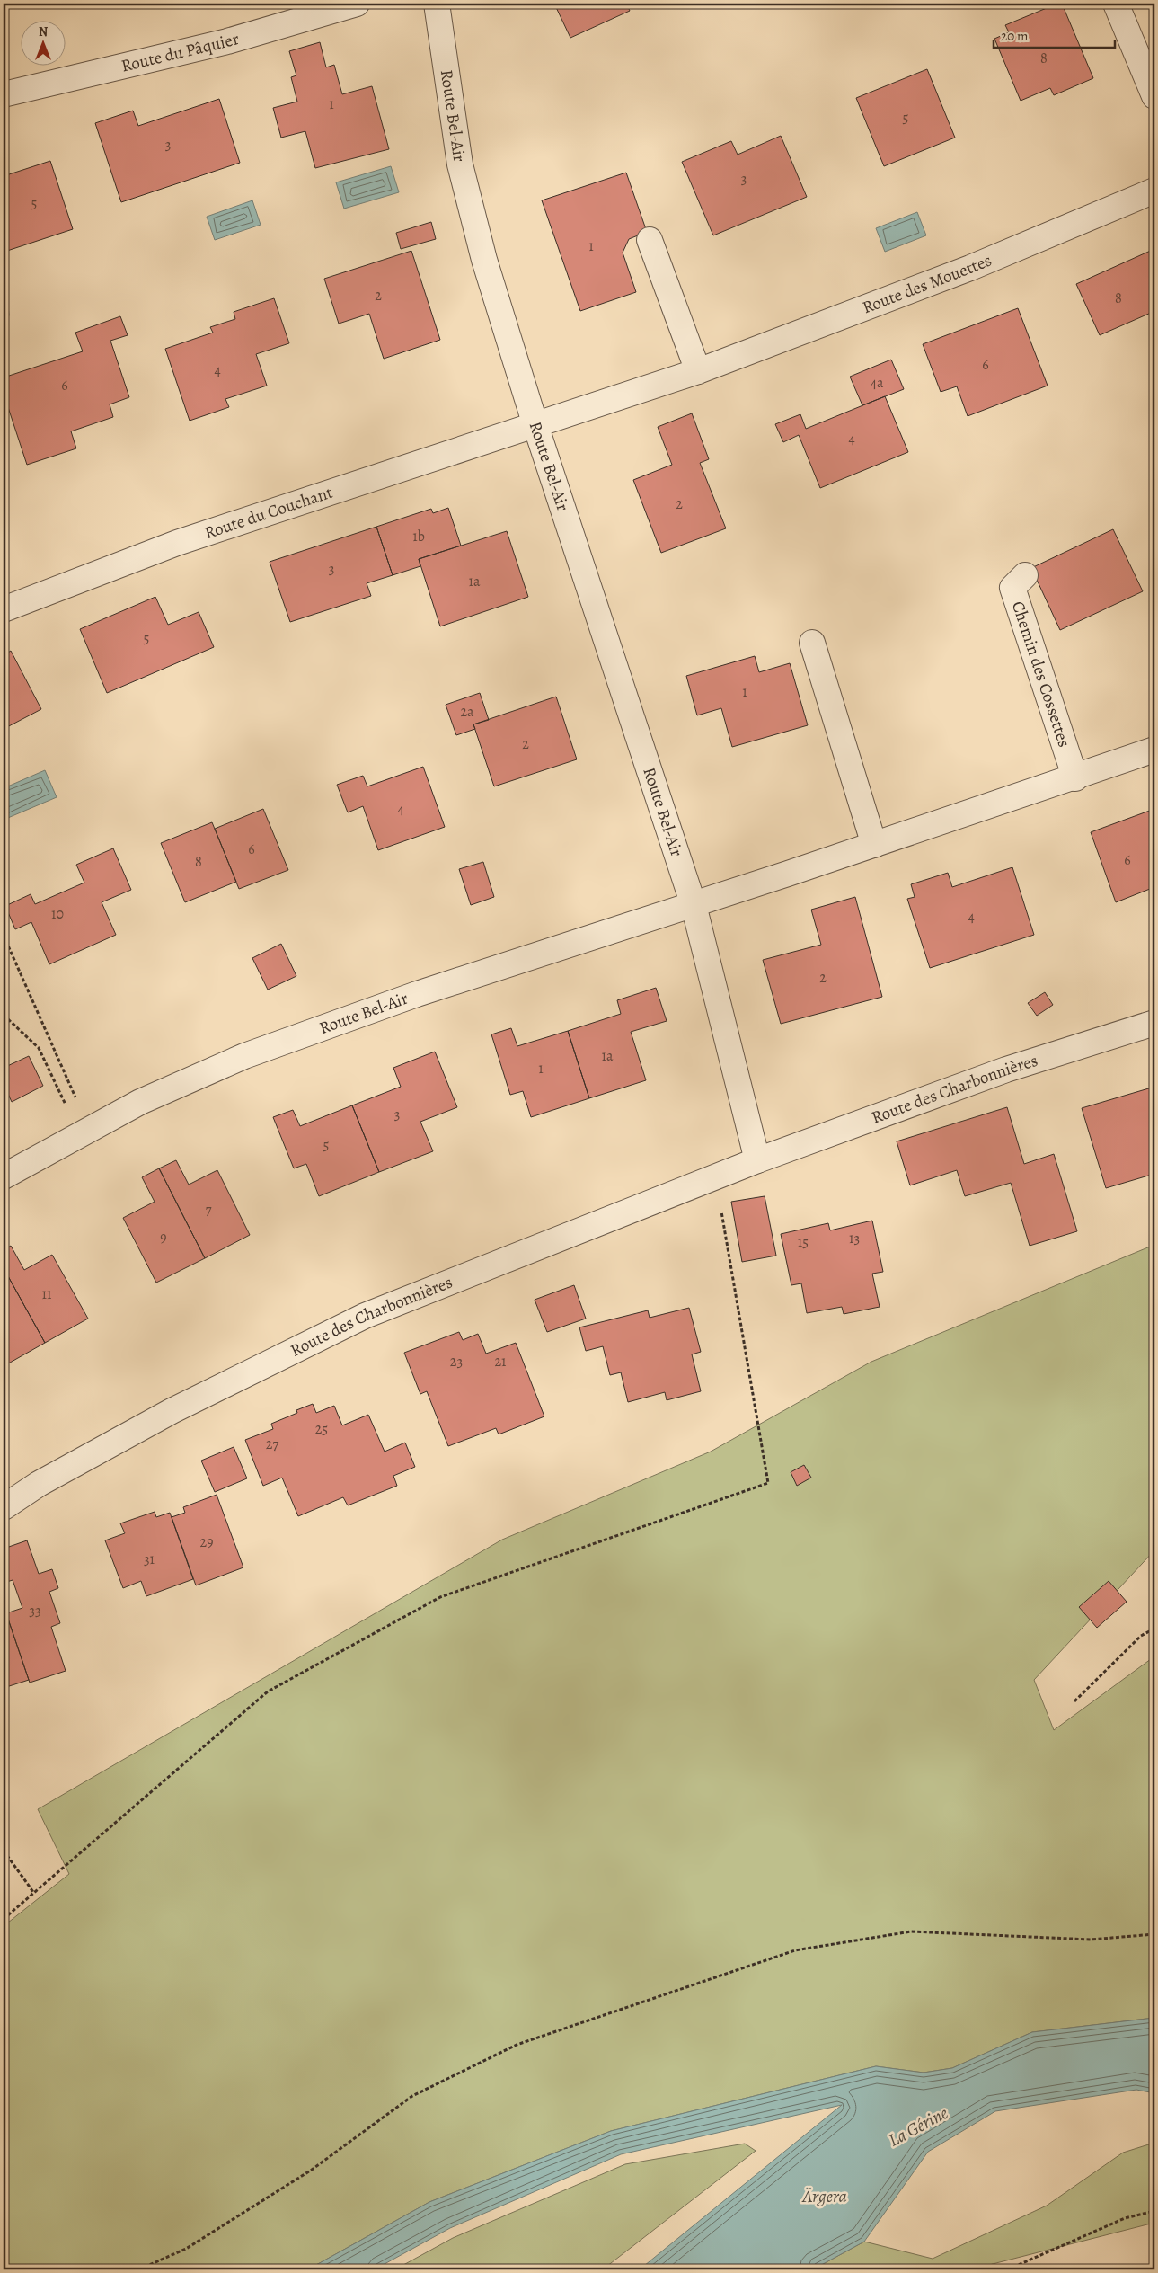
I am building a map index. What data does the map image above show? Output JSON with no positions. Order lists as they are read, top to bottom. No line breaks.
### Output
{"streets":{"street":["Route du Pâquier","Route Bel-Air","Route des Mouettes","Route du Couchant","Chemin des Cossettes","Route des Charbonnières"]},"crossings":[["Route Bel-Air","Route des Mouettes"],["Route Bel-Air","Route du Couchant"],["Route des Mouettes","Route du Couchant"]],"water":["La Gérine","Ärgera"],"house_numbers":["8","1","5","3","3","5","1","2","8","6","4","4a","6","4","2","1b","3","1a","5","1","2a","2","4","6","6","8","10","4","2","1a","1","3","5","7","9","13","15","11","23","21","25","27","29","31","33"],"scale_bar":"20 m","north":"top"}
